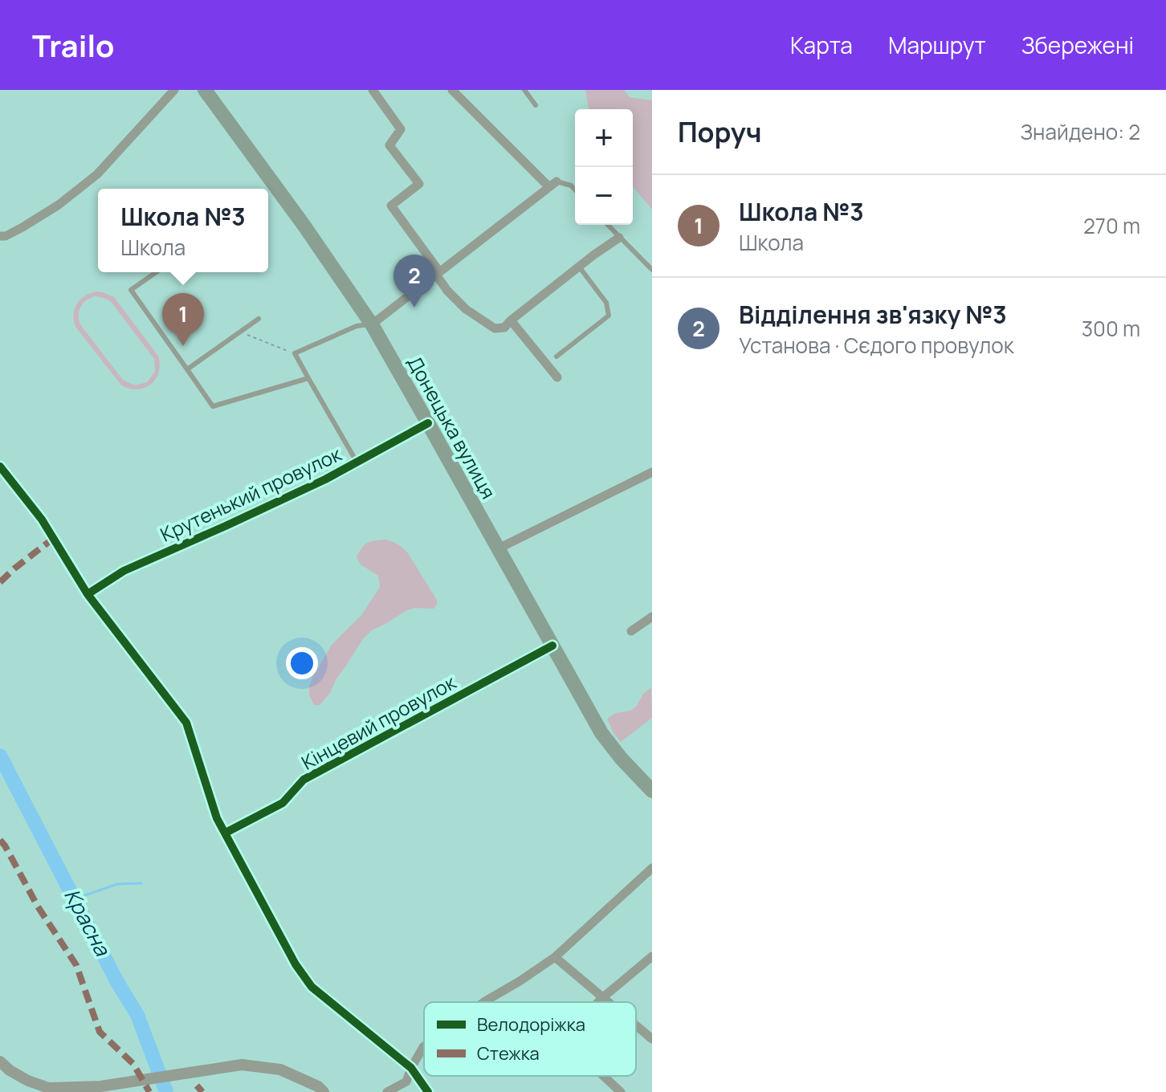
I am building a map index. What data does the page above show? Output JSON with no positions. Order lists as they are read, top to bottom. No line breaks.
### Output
{"streets":{"main road":["Донецька вулиця"],"street":["Крутенький провулок","Кінцевий провулок"]},"crossings":[["Донецька вулиця","Крутенький провулок"],["Донецька вулиця","Кінцевий провулок"]],"water":["Красна"],"legend":["Велодоріжка","Стежка"],"page":{"header":"Trailo","nav":["Карта","Маршрут","Збережені"],"heading":["Поруч","Знайдено: 2"],"map_buttons":["+","−"],"list":[{"mark":"1","name":"Школа №3","note":"Школа","value":"270 m"},{"mark":"2","name":"Відділення зв'язку №3","note":"Установа · Сєдого провулок","value":"300 m"}],"popup":["Школа №3","Школа"],"pins":["2","1"]}}
